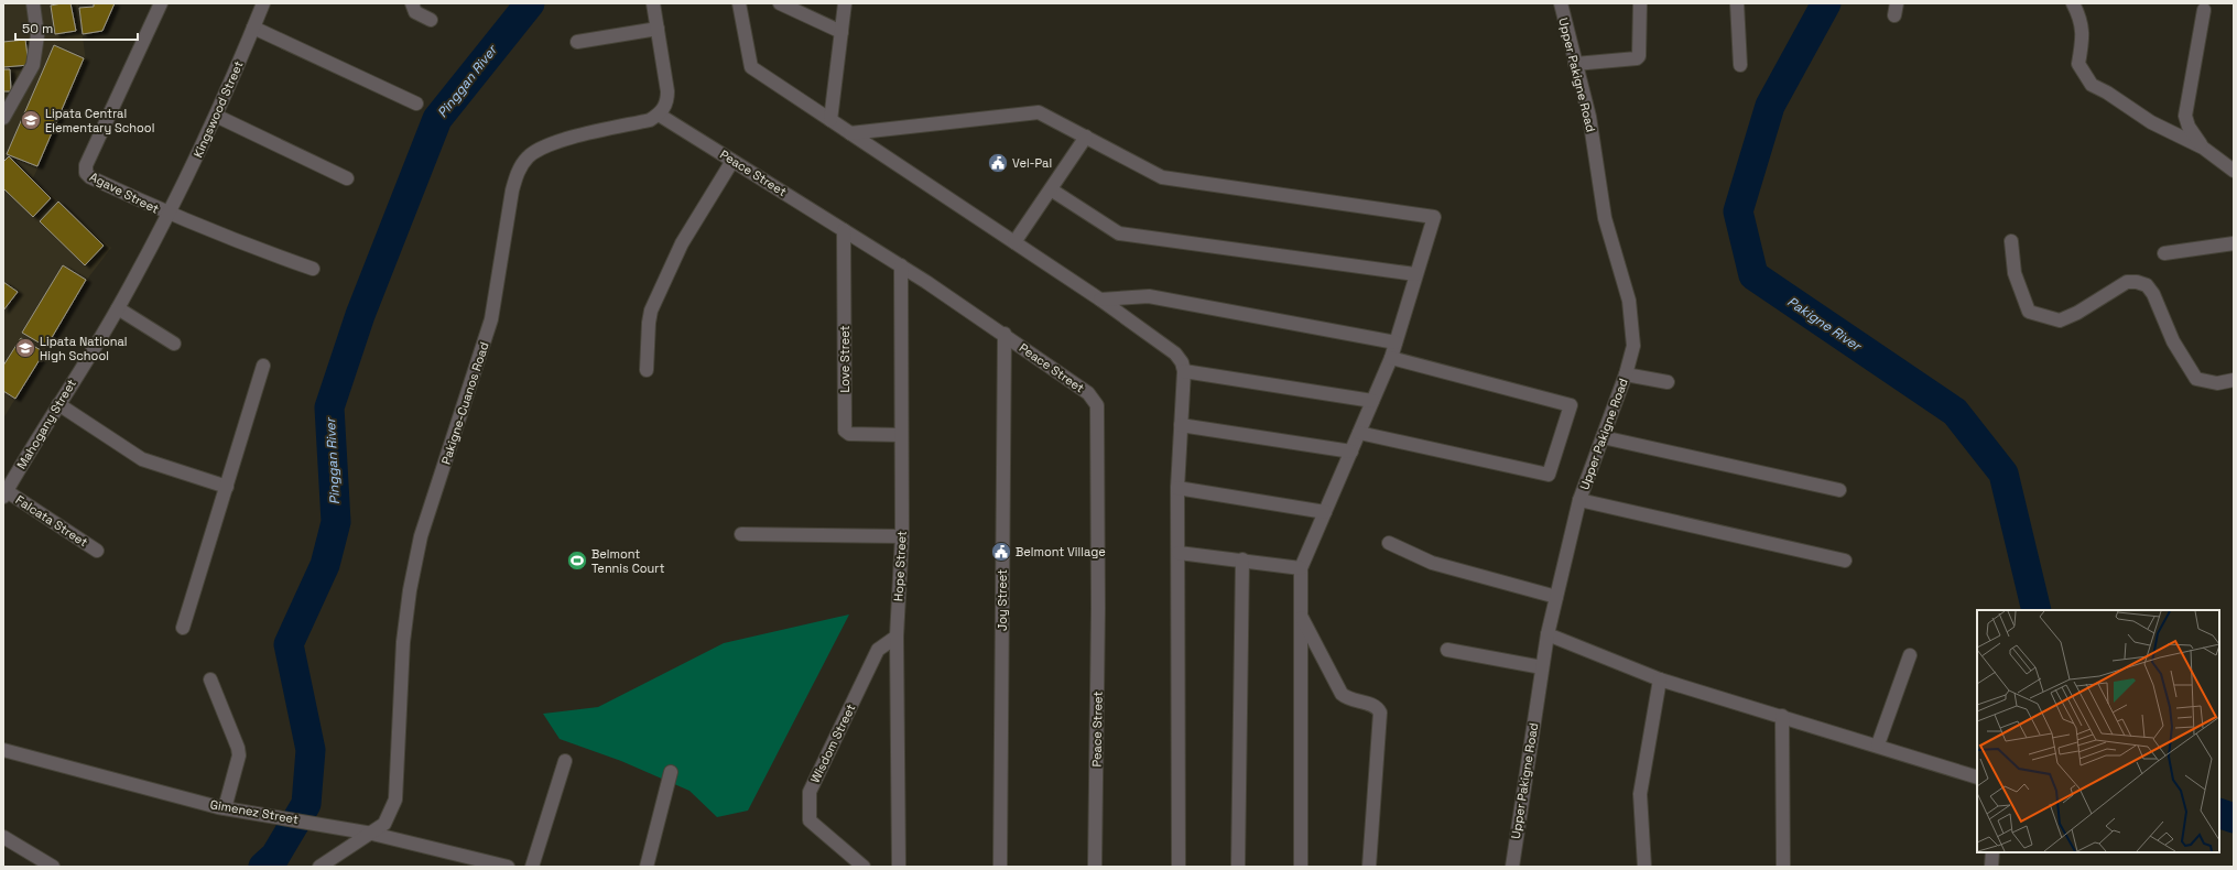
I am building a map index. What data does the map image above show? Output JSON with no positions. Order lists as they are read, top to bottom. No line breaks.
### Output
{"streets":{"street":["Upper Pakigne Road","Kingswood Street","Peace Street","Agave Street","Love Street","Pakigne-Cuanos Road","Mahogany Street","Falcata Street","Hope Street","Joy Street","Wisdom Street","Gimenez Street"]},"crossings":[["Kingswood Street","Agave Street"],["Kingswood Street","Mahogany Street"],["Peace Street","Love Street"],["Peace Street","Pakigne-Cuanos Road"],["Peace Street","Hope Street"],["Peace Street","Joy Street"],["Agave Street","Mahogany Street"],["Love Street","Hope Street"],["Pakigne-Cuanos Road","Gimenez Street"],["Mahogany Street","Falcata Street"],["Hope Street","Wisdom Street"]],"water":["Pinggan River","Pakigne River"],"places":{"school or university":["Lipata Central Elementary School","Lipata National High School"],"public building":["Vel-Pal","Belmont Village"],"sports":["Belmont Tennis Court"]},"scale_bar":"50 m"}
